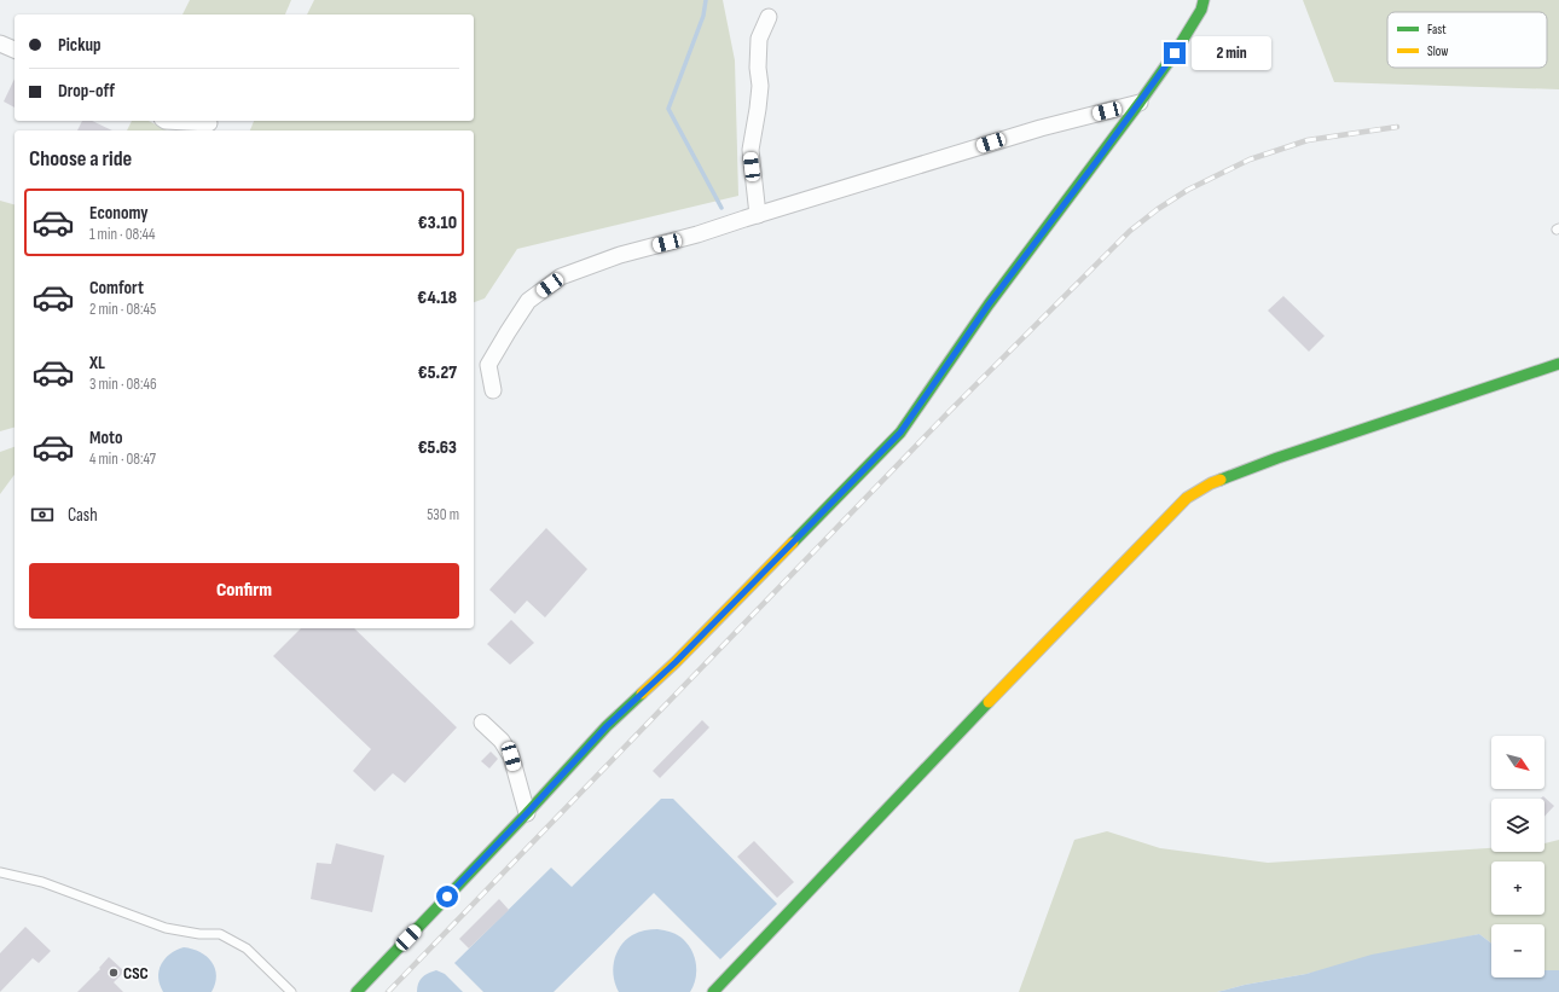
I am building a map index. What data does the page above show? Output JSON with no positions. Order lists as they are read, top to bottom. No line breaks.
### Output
{"places":["CSC"],"legend":["Fast","Slow"],"north":"bottom right","page":{"banner":["Pickup","Drop-off"],"bubble":"2 min","heading":"Choose a ride","list":[{"name":"Economy","note":"1 min · 08:44","value":"€3.10"},{"name":"Comfort","note":"2 min · 08:45","value":"€4.18"},{"name":"XL","note":"3 min · 08:46","value":"€5.27"},{"name":"Moto","note":"4 min · 08:47","value":"€5.63"}],"pay":["Cash","530 m"],"buttons":"Confirm","map_buttons":["+","−"]}}
